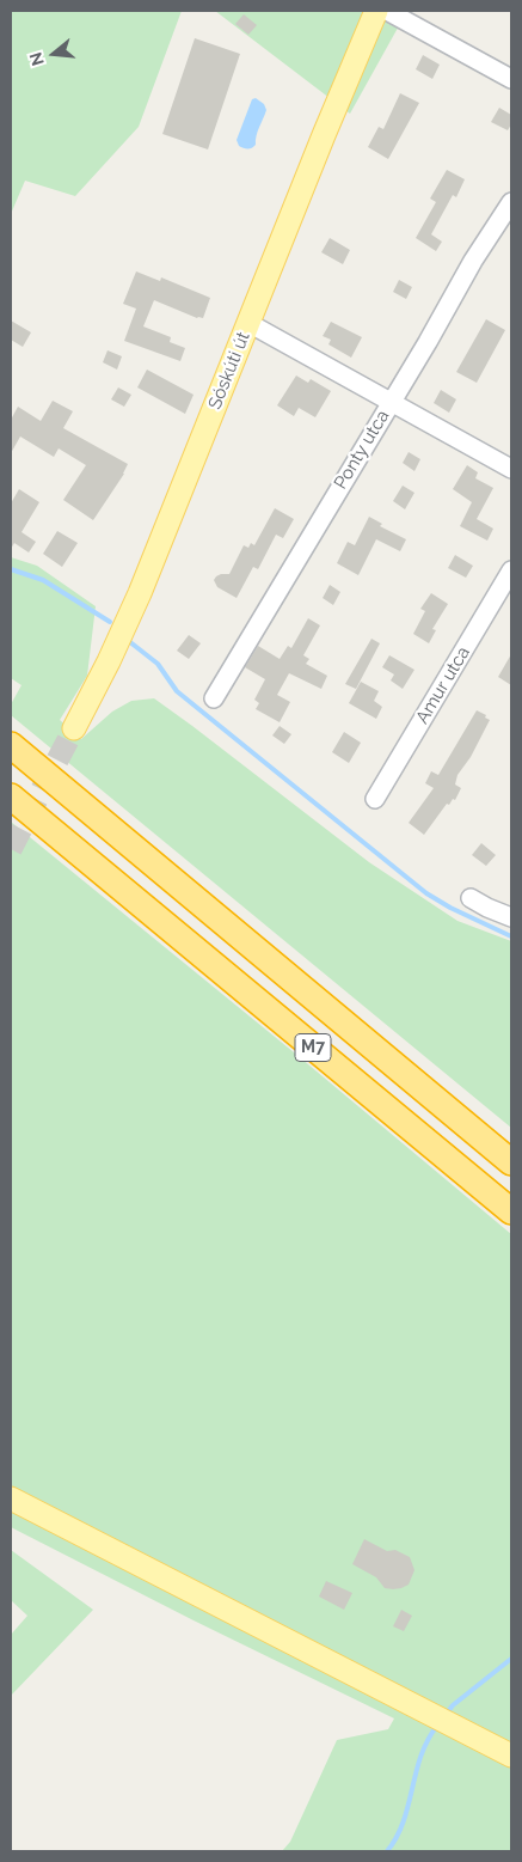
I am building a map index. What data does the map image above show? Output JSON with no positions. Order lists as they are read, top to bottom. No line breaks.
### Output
{"streets":{"highway":["M7"],"main road":["Sóskúti út"],"street":["Ponty utca","Amur utca"]},"north":"left"}
